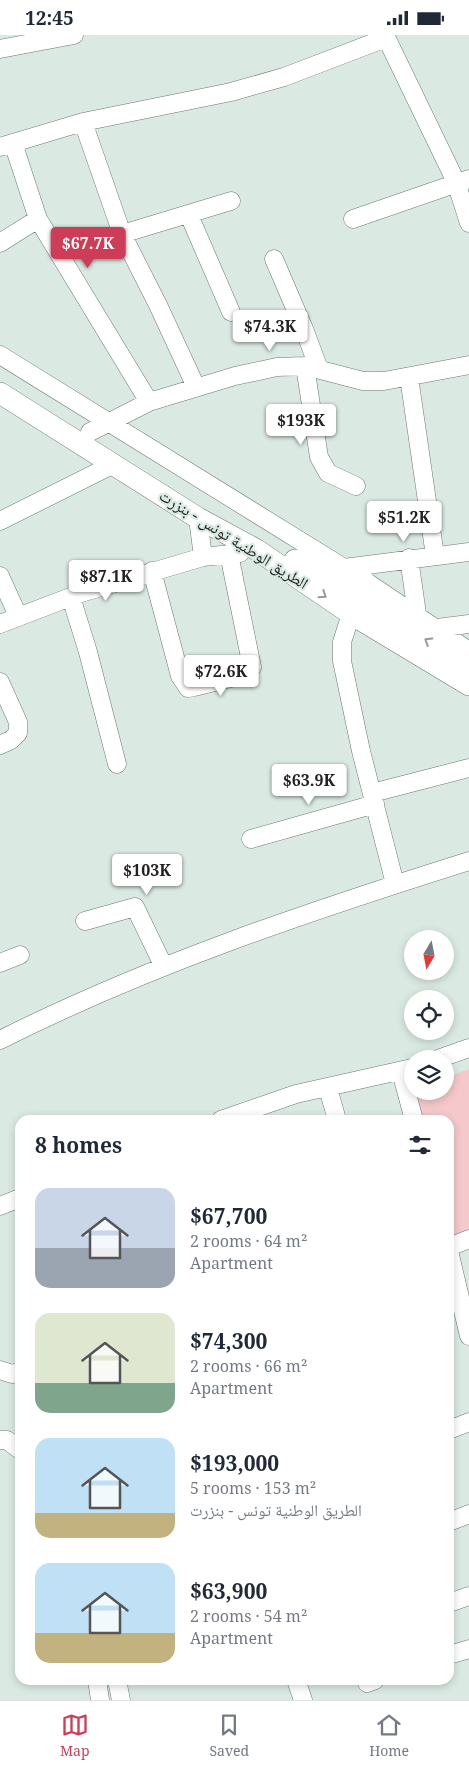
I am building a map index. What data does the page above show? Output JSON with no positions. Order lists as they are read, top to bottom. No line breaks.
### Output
{"streets":{"main road":["الطريق الوطنية تونس - بنزرت"]},"north":"bottom","page":{"status":"12:45","price":["$67.7K","$74.3K","$193K","$51.2K","$87.1K","$72.6K","$63.9K","$103K"],"heading":"8 homes","list":[{"name":"$67,700","note":"2 rooms · 64 m² · Apartment"},{"name":"$74,300","note":"2 rooms · 66 m² · Apartment"},{"name":"$193,000","note":"5 rooms · 153 m² · الطريق الوطنية تونس - بنزرت"},{"name":"$63,900","note":"2 rooms · 54 m² · Apartment"}],"tabs":["Map","Saved","Home"]}}
